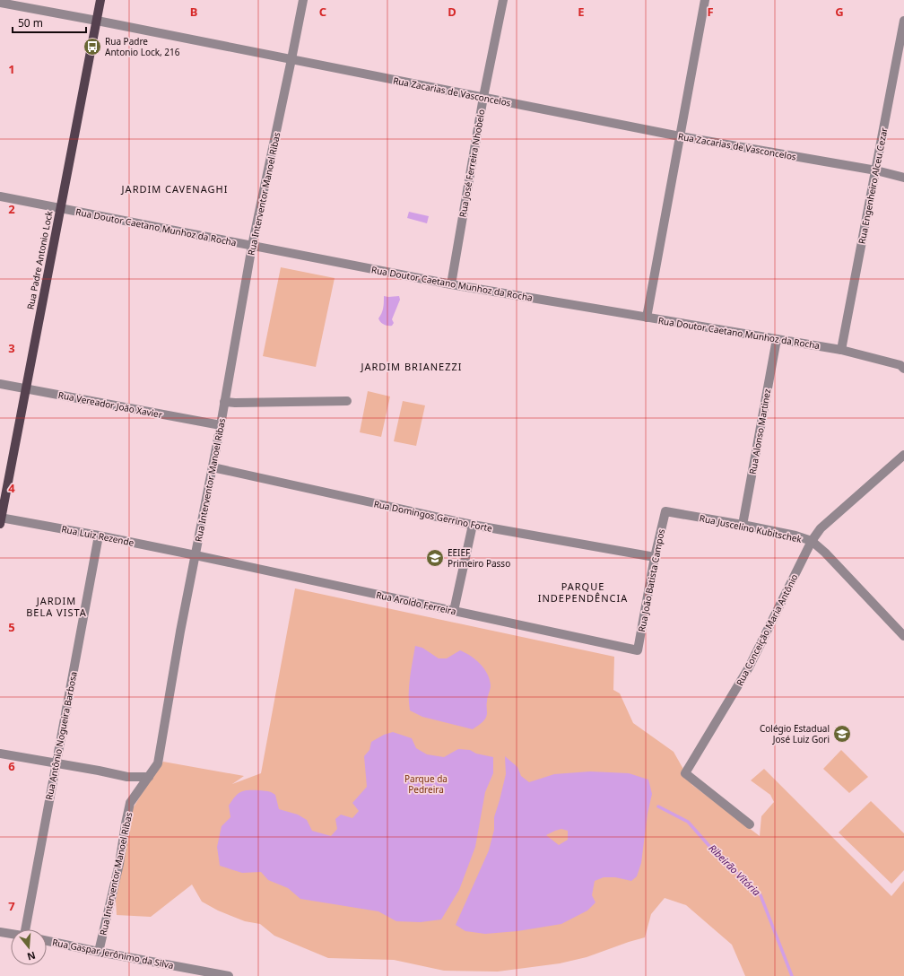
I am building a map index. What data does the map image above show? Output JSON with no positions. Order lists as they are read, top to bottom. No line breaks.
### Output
{"streets":{"main road":["Rua Padre Antonio Lock"],"street":["Rua Zacarias de Vasconcelos","Rua José Ferreira Nhobelo","Rua Engenheiro Alceu Cezar","Rua Interventor Manoel Ribas","Rua Doutor Caetano Munhoz da Rocha","Rua Vereador João Xavier","Rua Alonso Martinez","Rua Domingos Gerrino Forte","Rua Juscelino Kubitschek","Rua Luiz Rezende","Rua João Batista Campos","Rua Aroldo Ferreira","Rua Conceição Maria Antônio","Rua Antônio Nogueira Barbosa","Rua Gaspar Jerônimo da Silva"]},"crossings":[["Rua Zacarias de Vasconcelos","Rua José Ferreira Nhobelo"],["Rua Zacarias de Vasconcelos","Rua Engenheiro Alceu Cezar"],["Rua Zacarias de Vasconcelos","Rua Interventor Manoel Ribas"],["Rua Zacarias de Vasconcelos","Rua Padre Antonio Lock"],["Rua José Ferreira Nhobelo","Rua Doutor Caetano Munhoz da Rocha"],["Rua Engenheiro Alceu Cezar","Rua Doutor Caetano Munhoz da Rocha"],["Rua Interventor Manoel Ribas","Rua Doutor Caetano Munhoz da Rocha"],["Rua Interventor Manoel Ribas","Rua Vereador João Xavier"],["Rua Interventor Manoel Ribas","Rua Domingos Gerrino Forte"],["Rua Interventor Manoel Ribas","Rua Luiz Rezende"],["Rua Interventor Manoel Ribas","Rua Aroldo Ferreira"],["Rua Interventor Manoel Ribas","Rua Gaspar Jerônimo da Silva"],["Rua Doutor Caetano Munhoz da Rocha","Rua Padre Antonio Lock"],["Rua Doutor Caetano Munhoz da Rocha","Rua Alonso Martinez"],["Rua Padre Antonio Lock","Rua Vereador João Xavier"],["Rua Padre Antonio Lock","Rua Luiz Rezende"],["Rua Alonso Martinez","Rua Juscelino Kubitschek"],["Rua Domingos Gerrino Forte","Rua João Batista Campos"],["Rua Juscelino Kubitschek","Rua João Batista Campos"],["Rua Juscelino Kubitschek","Rua Conceição Maria Antônio"],["Rua Luiz Rezende","Rua Aroldo Ferreira"],["Rua Luiz Rezende","Rua Antônio Nogueira Barbosa"],["Rua João Batista Campos","Rua Aroldo Ferreira"]],"districts":["JARDIM CAVENAGHI","JARDIM BRIANEZZI","PARQUE INDEPENDÊNCIA","JARDIM BELA VISTA"],"water":["Ribeirão Vitória"],"parks":["Parque da Pedreira"],"places":{"bus stop":["Rua Padre Antonio Lock, 216"],"school or university":["EEIEF Primeiro Passo","Colégio Estadual José Luiz Gori"]},"scale_bar":"50 m","north":"bottom","grid":{"columns":["B","C","D","E","F","G"],"rows":["1","2","3","4","5","6","7"]}}
